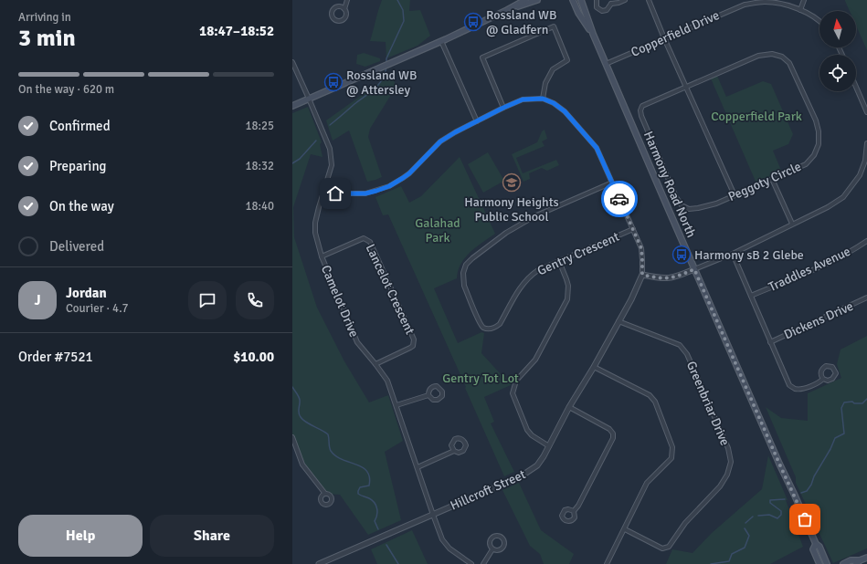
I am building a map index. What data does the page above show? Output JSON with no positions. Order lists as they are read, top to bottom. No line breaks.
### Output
{"streets":{"main road":["Harmony Road North"],"street":["Copperfield Drive","Peggoty Circle","Gentry Crescent","Traddles Avenue","Lancelot Crescent","Camelot Drive","Dickens Drive","Greenbriar Drive","Hillcroft Street"]},"crossings":[["Copperfield Drive","Harmony Road North"],["Lancelot Crescent","Camelot Drive"],["Camelot Drive","Hillcroft Street"],["Greenbriar Drive","Hillcroft Street"]],"parks":["Copperfield Park","Galahad Park","Gentry Tot Lot"],"places":{"bus stop":["Rossland WB @ Gladfern","Rossland WB @ Attersley","Harmony sB 2 Glebe"],"school or university":["Harmony Heights Public School"]},"north":"top","page":{"heading":["3 min","Arriving in","18:47–18:52"],"panel":["Jordan","Courier · 4.7","Order #7521","$10.00"],"bar":"On the way · 620 m","list":[["Confirmed","18:25"],["Preparing","18:32"],["On the way","18:40"],"Delivered"],"round":"J","buttons":["Help","Share"]}}
